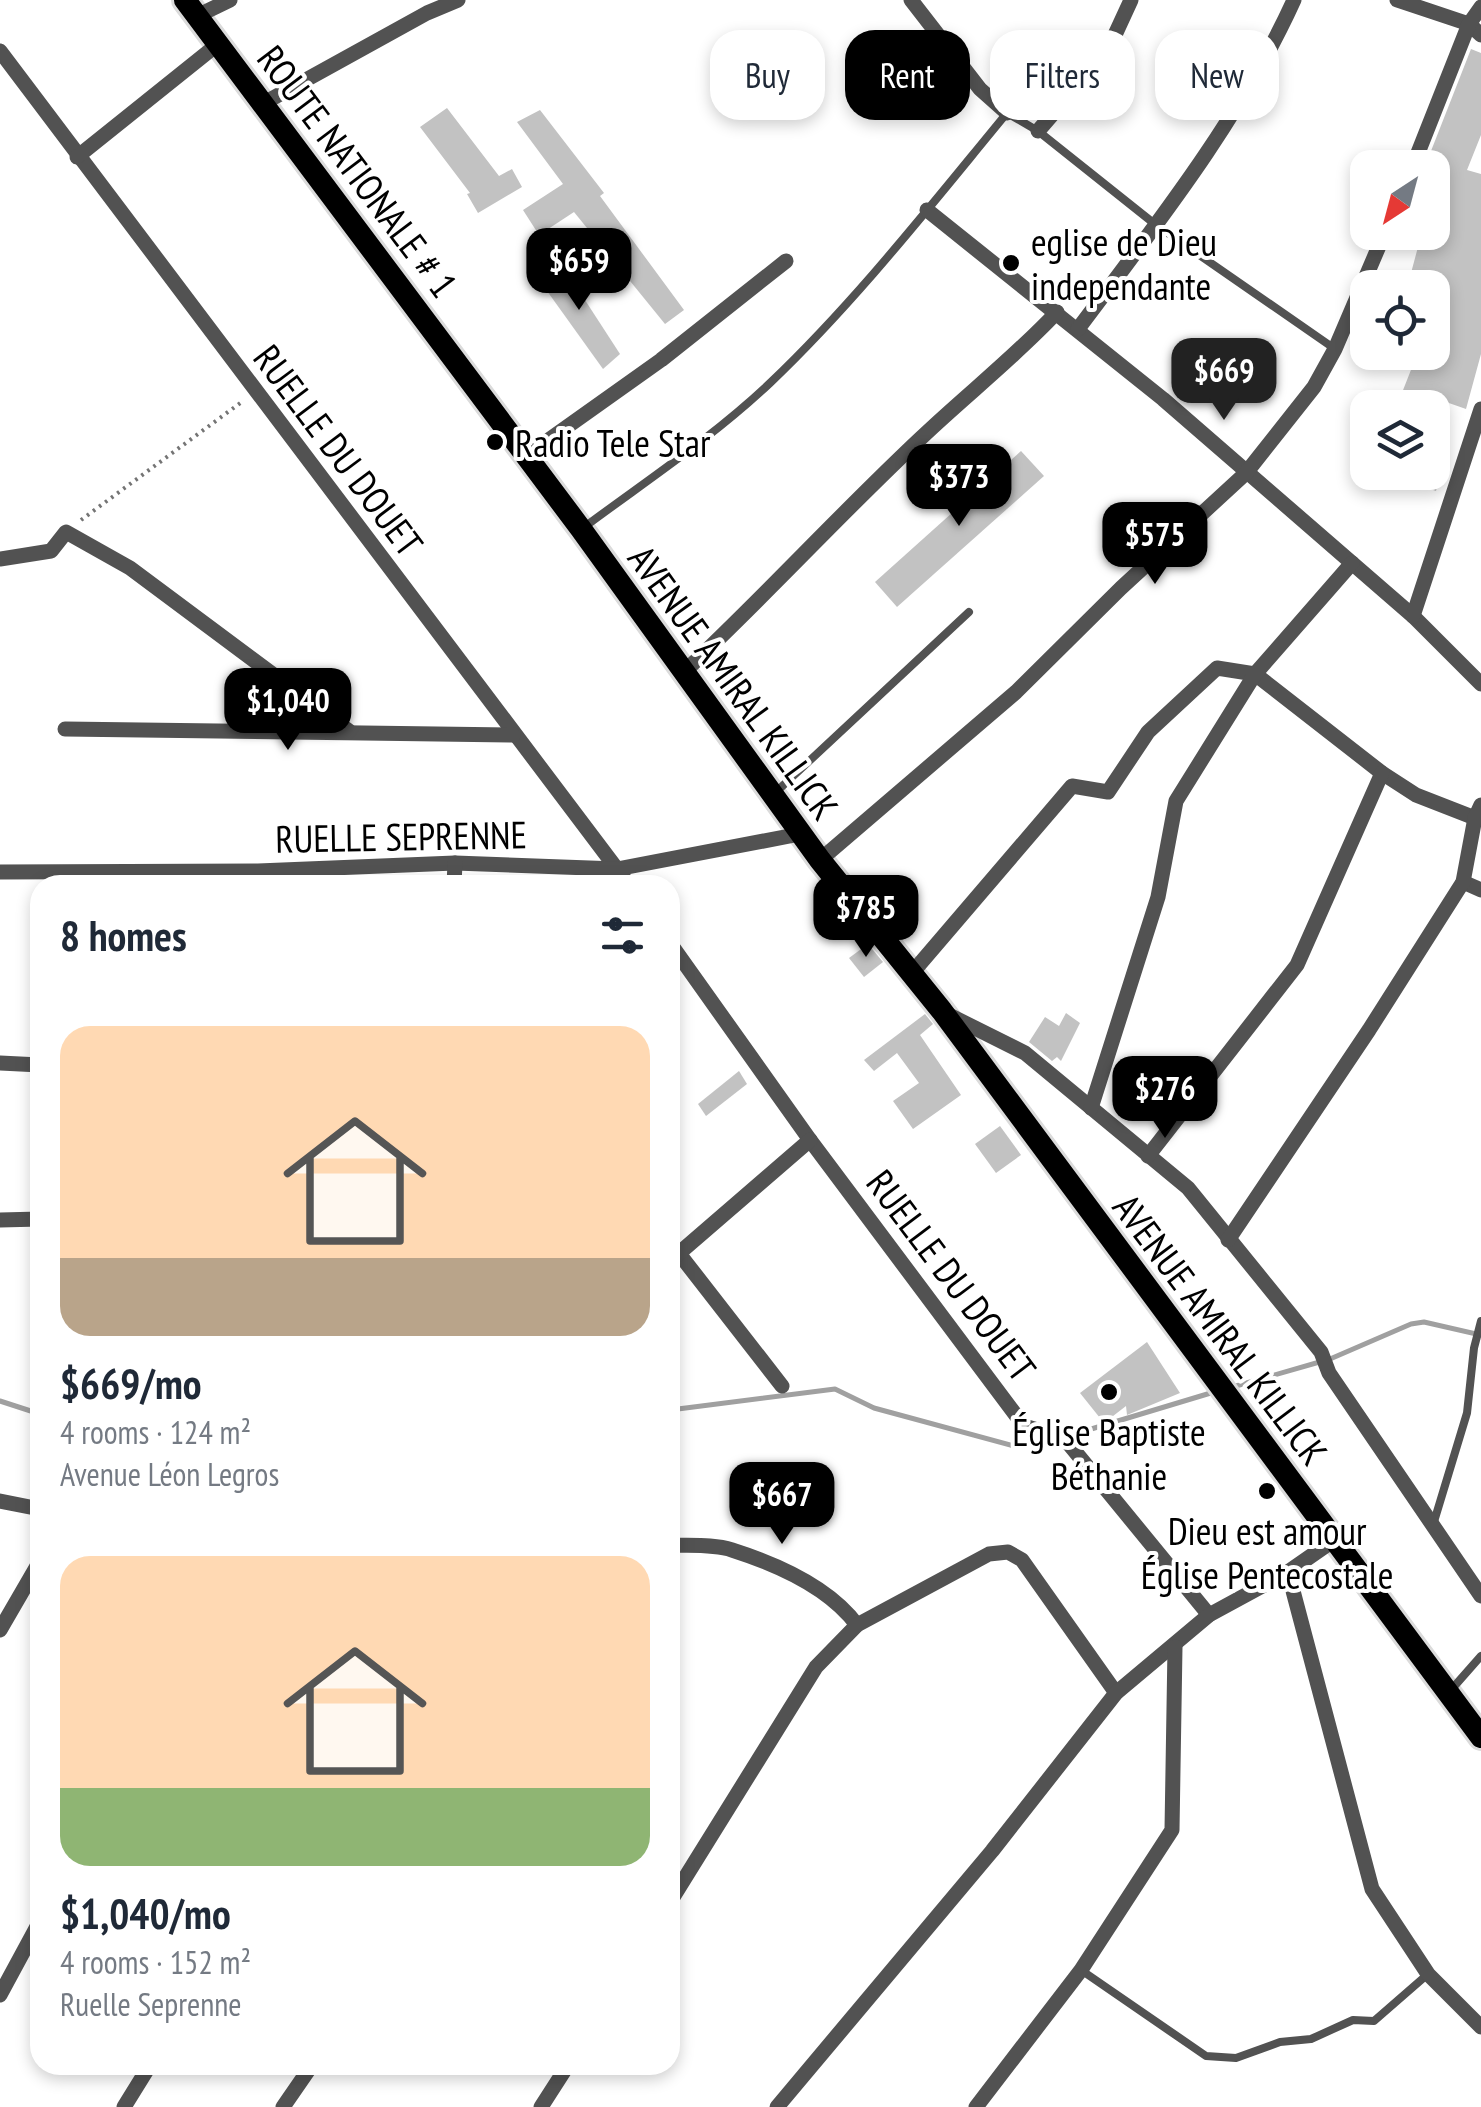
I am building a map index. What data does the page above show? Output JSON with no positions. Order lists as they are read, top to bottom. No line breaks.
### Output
{"streets":{"main road":["ROUTE NATIONALE # 1","AVENUE AMIRAL KILLICK"],"street":["RUELLE DU DOUET","RUELLE SEPRENNE"]},"crossings":[["ROUTE NATIONALE # 1","AVENUE AMIRAL KILLICK"],["RUELLE DU DOUET","RUELLE SEPRENNE"],["AVENUE AMIRAL KILLICK","RUELLE SEPRENNE"]],"places":["eglise de Dieu independante","Radio Tele Star","Église Baptiste Béthanie","Dieu est amour Église Pentecostale"],"north":"bottom left","page":{"chip":["Buy","Rent","Filters","New"],"price":["$659","$669","$373","$575","$1,040","$785","$276","$667"],"heading":"8 homes","list":[{"name":"$669/mo","note":"4 rooms · 124 m² · Avenue Léon Legros"},{"name":"$1,040/mo","note":"4 rooms · 152 m² · Ruelle Seprenne"}]}}
